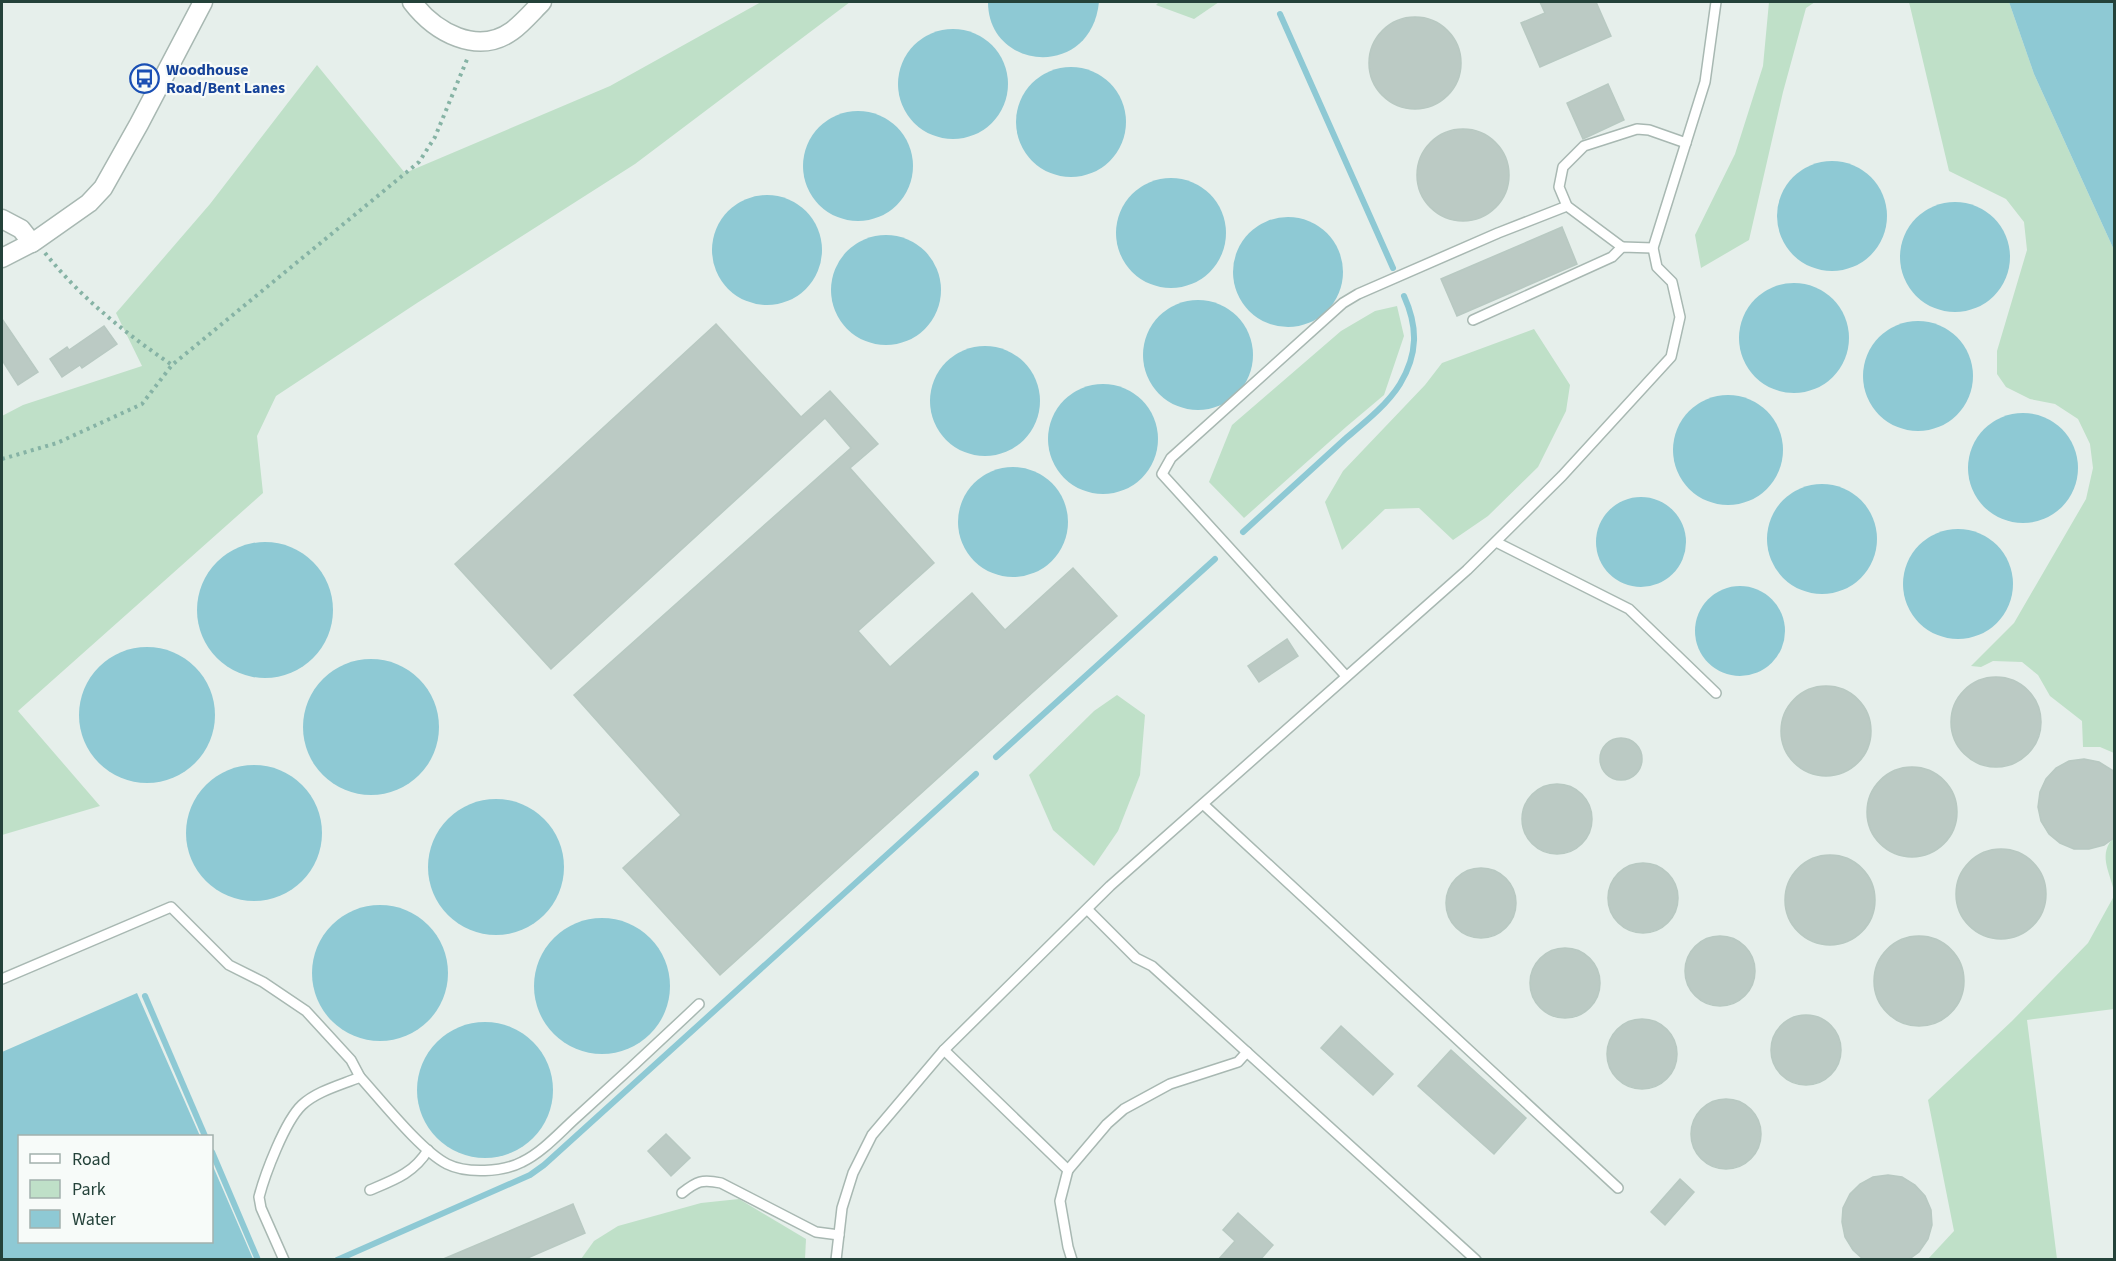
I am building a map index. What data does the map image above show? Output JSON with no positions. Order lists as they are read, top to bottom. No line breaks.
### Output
{"places":{"bus stop":["Woodhouse Road/Bent Lanes"]},"legend":["Road","Park","Water"]}
